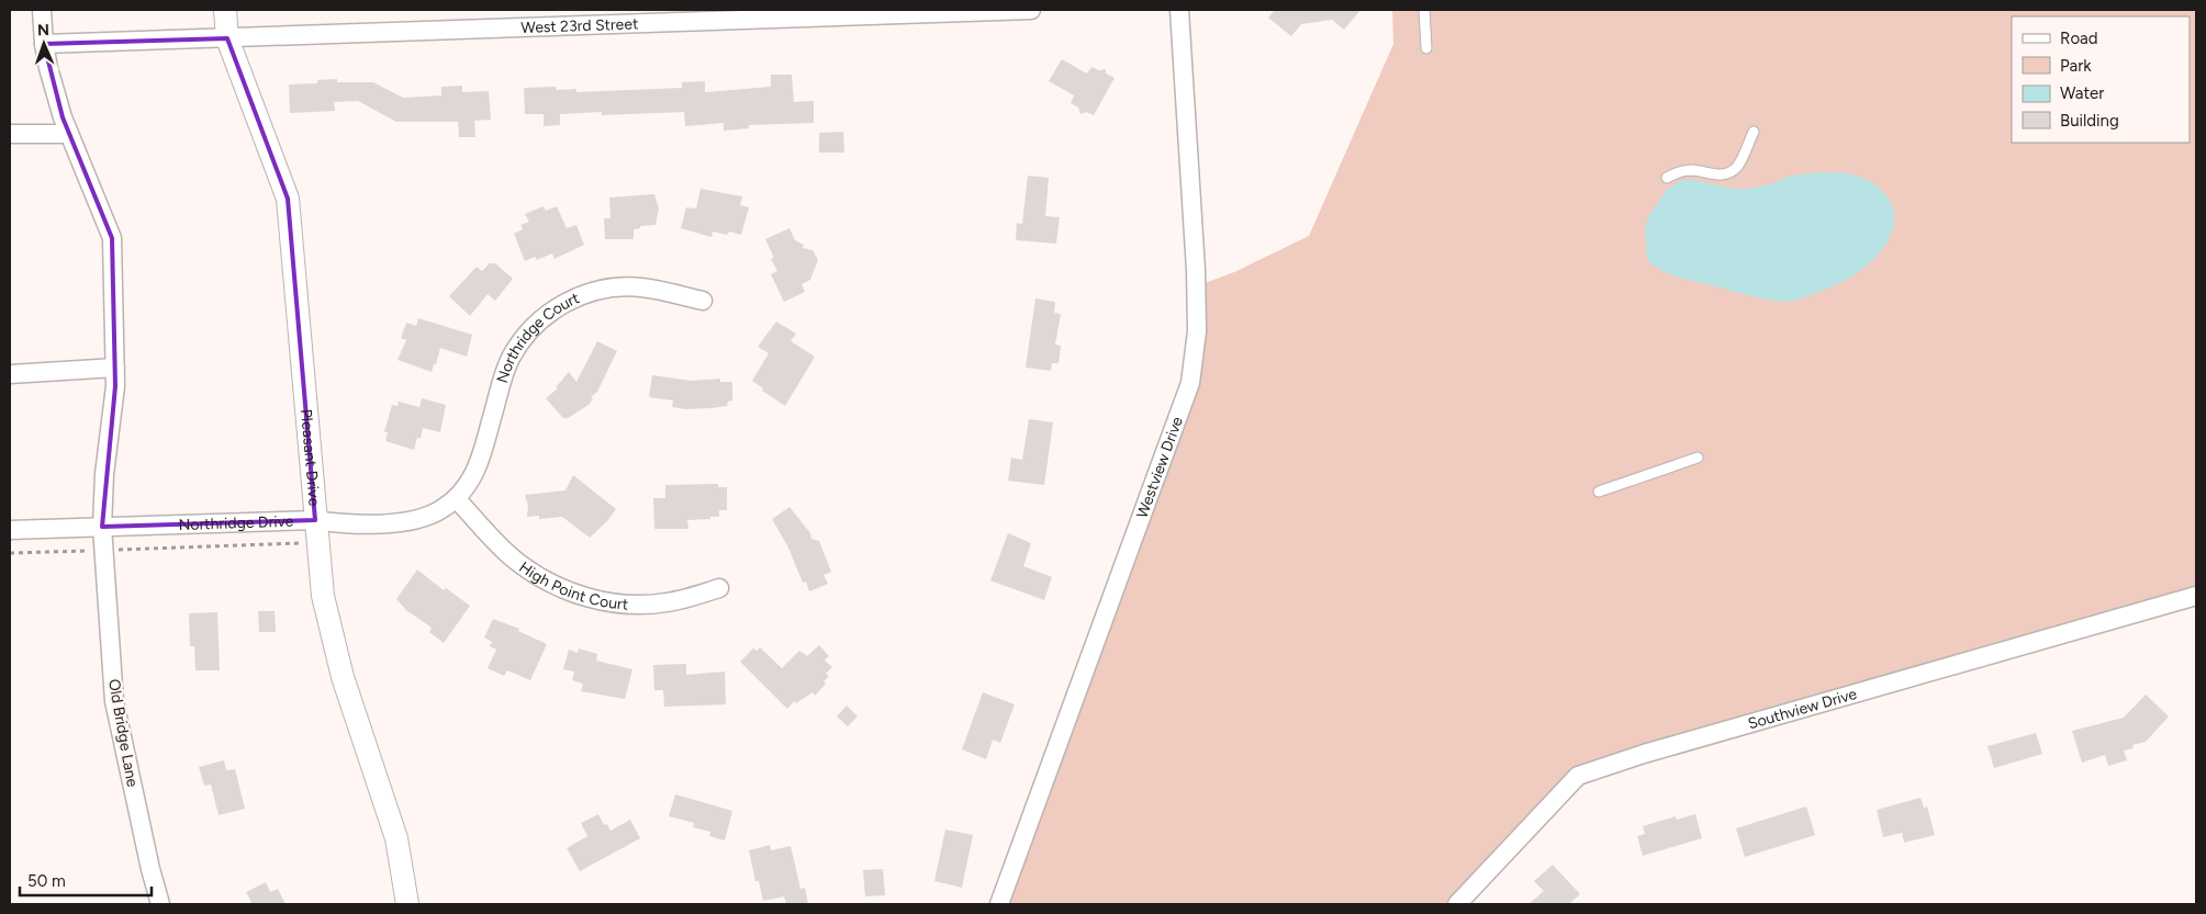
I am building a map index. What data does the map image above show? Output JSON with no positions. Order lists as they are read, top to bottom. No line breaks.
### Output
{"streets":{"street":["West 23rd Street","Northridge Court","Pleasant Drive","Westview Drive","Northridge Drive","High Point Court","Southview Drive","Old Bridge Lane"]},"crossings":[["West 23rd Street","Pleasant Drive"],["West 23rd Street","Old Bridge Lane"],["Northridge Court","Northridge Drive"],["Northridge Court","High Point Court"],["Pleasant Drive","Northridge Drive"],["Northridge Drive","High Point Court"],["Northridge Drive","Old Bridge Lane"]],"legend":["Road","Park","Water","Building"],"scale_bar":"50 m","north":"top"}
